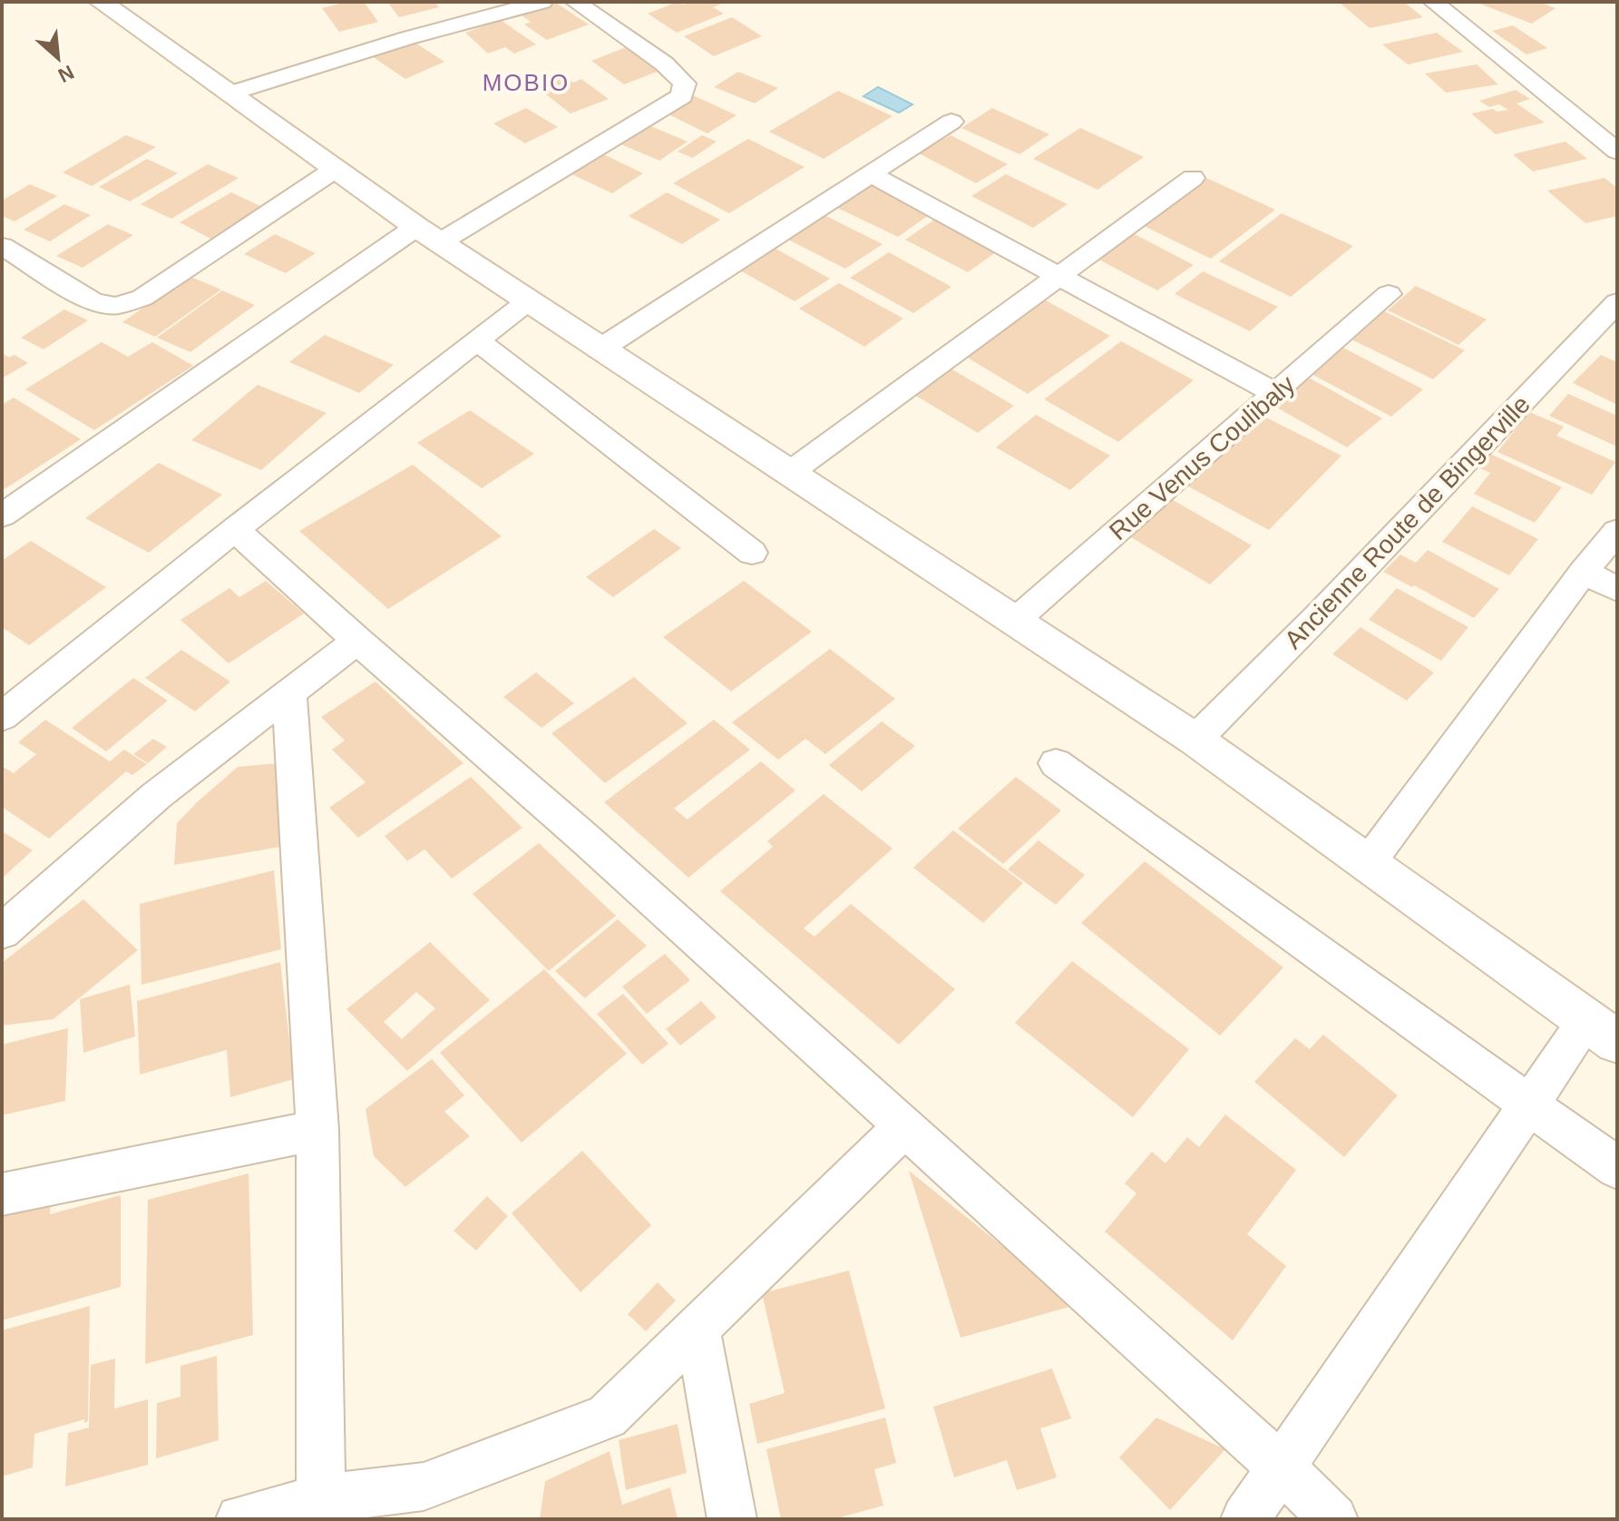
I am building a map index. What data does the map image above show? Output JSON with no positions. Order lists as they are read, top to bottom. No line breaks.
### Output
{"streets":{"street":["Rue Venus Coulibaly","Ancienne Route de Bingerville"]},"districts":["MOBIO"],"north":"bottom right"}
